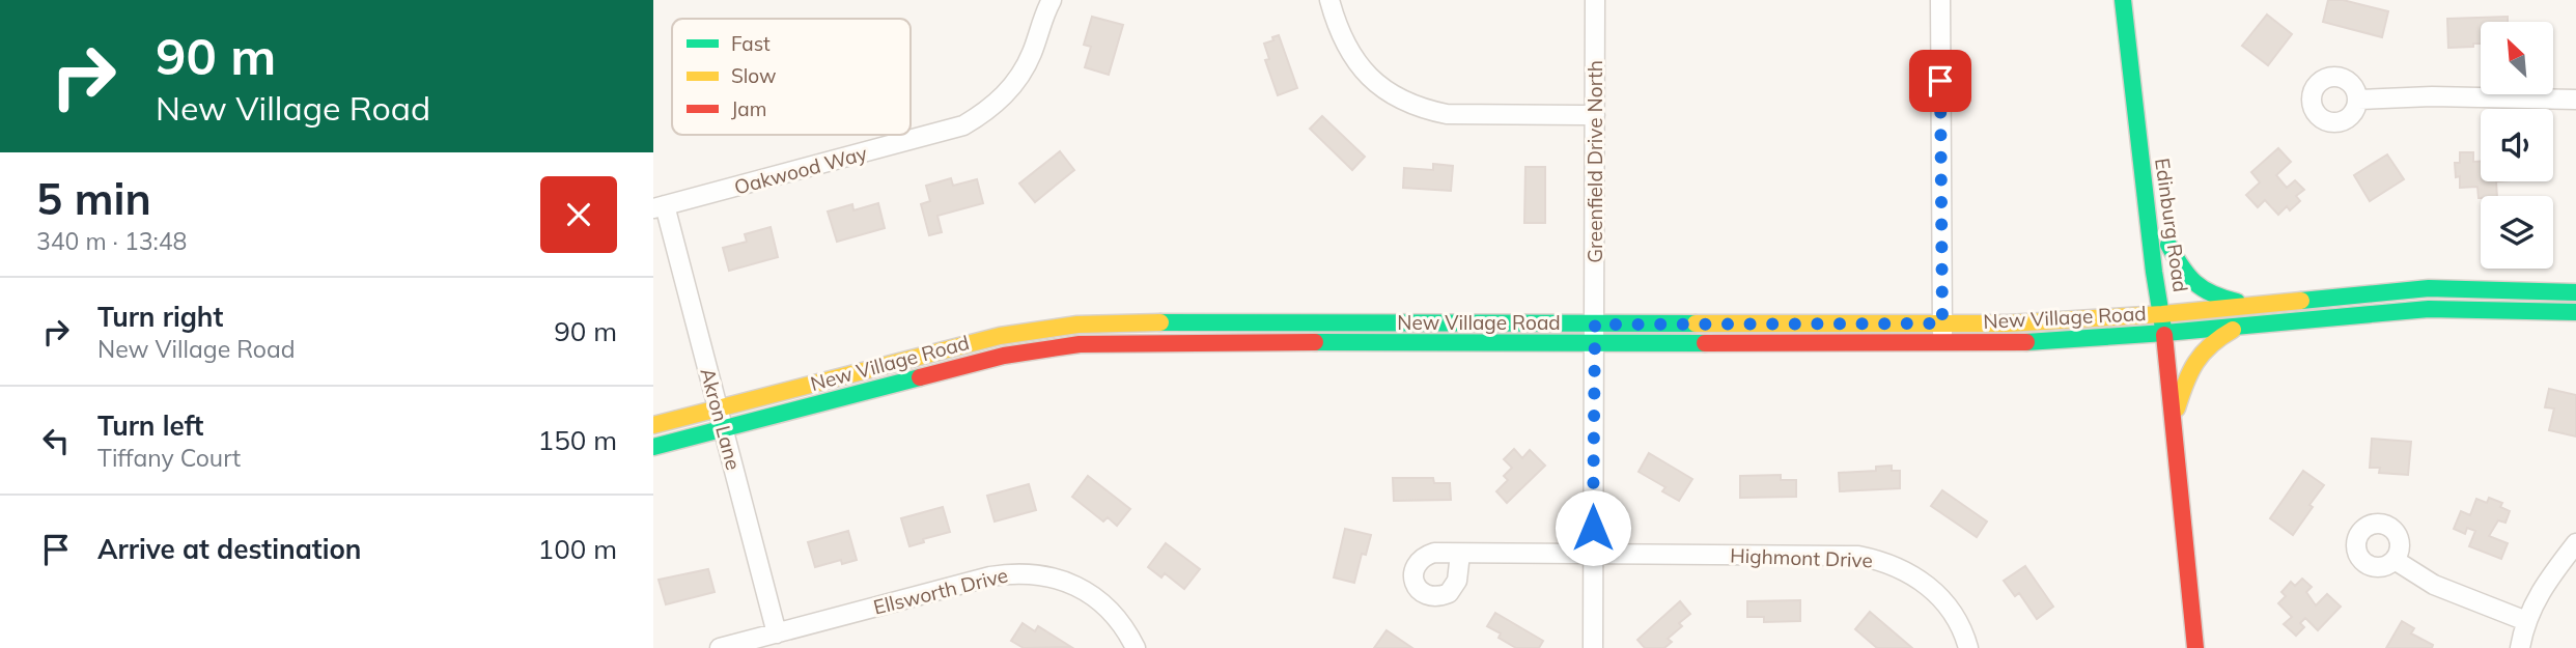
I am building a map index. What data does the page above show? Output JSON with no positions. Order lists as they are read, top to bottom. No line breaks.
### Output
{"streets":{"main road":["Edinburg Road","New Village Road"],"street":["Greenfield Drive North","Oakwood Way","Akron Lane","Highmont Drive","Ellsworth Drive"]},"crossings":[["Greenfield Drive North","New Village Road"],["Greenfield Drive North","Highmont Drive"],["Oakwood Way","Akron Lane"],["Edinburg Road","New Village Road"],["New Village Road","Akron Lane"],["Akron Lane","Ellsworth Drive"]],"legend":["Fast","Slow","Jam"],"north":"top left","page":{"turn":["90 m","New Village Road"],"heading":["5 min","340 m · 13:48"],"list":[{"name":"Turn right","note":"New Village Road","value":"90 m"},{"name":"Turn left","note":"Tiffany Court","value":"150 m"},{"name":"Arrive at destination","value":"100 m"}]}}
